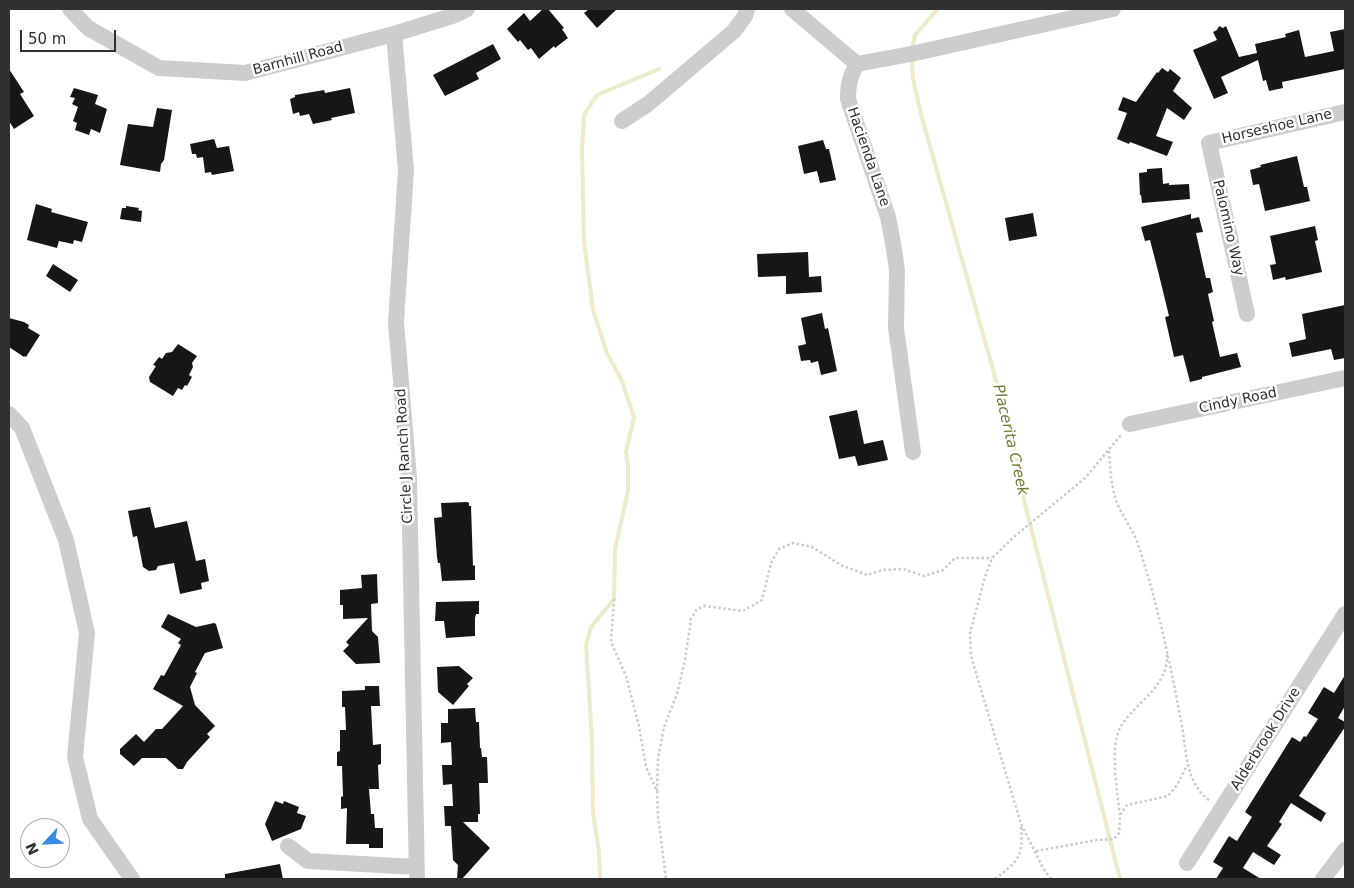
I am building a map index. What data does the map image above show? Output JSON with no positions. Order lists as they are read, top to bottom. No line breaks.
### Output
{"streets":{"street":["Barnhill Road","Horseshoe Lane","Hacienda Lane","Palomino Way","Cindy Road","Circle J Ranch Road","Alderbrook Drive"]},"crossings":[["Barnhill Road","Circle J Ranch Road"],["Horseshoe Lane","Palomino Way"]],"water":["Placerita Creek"],"scale_bar":"50 m","north":"bottom left"}
